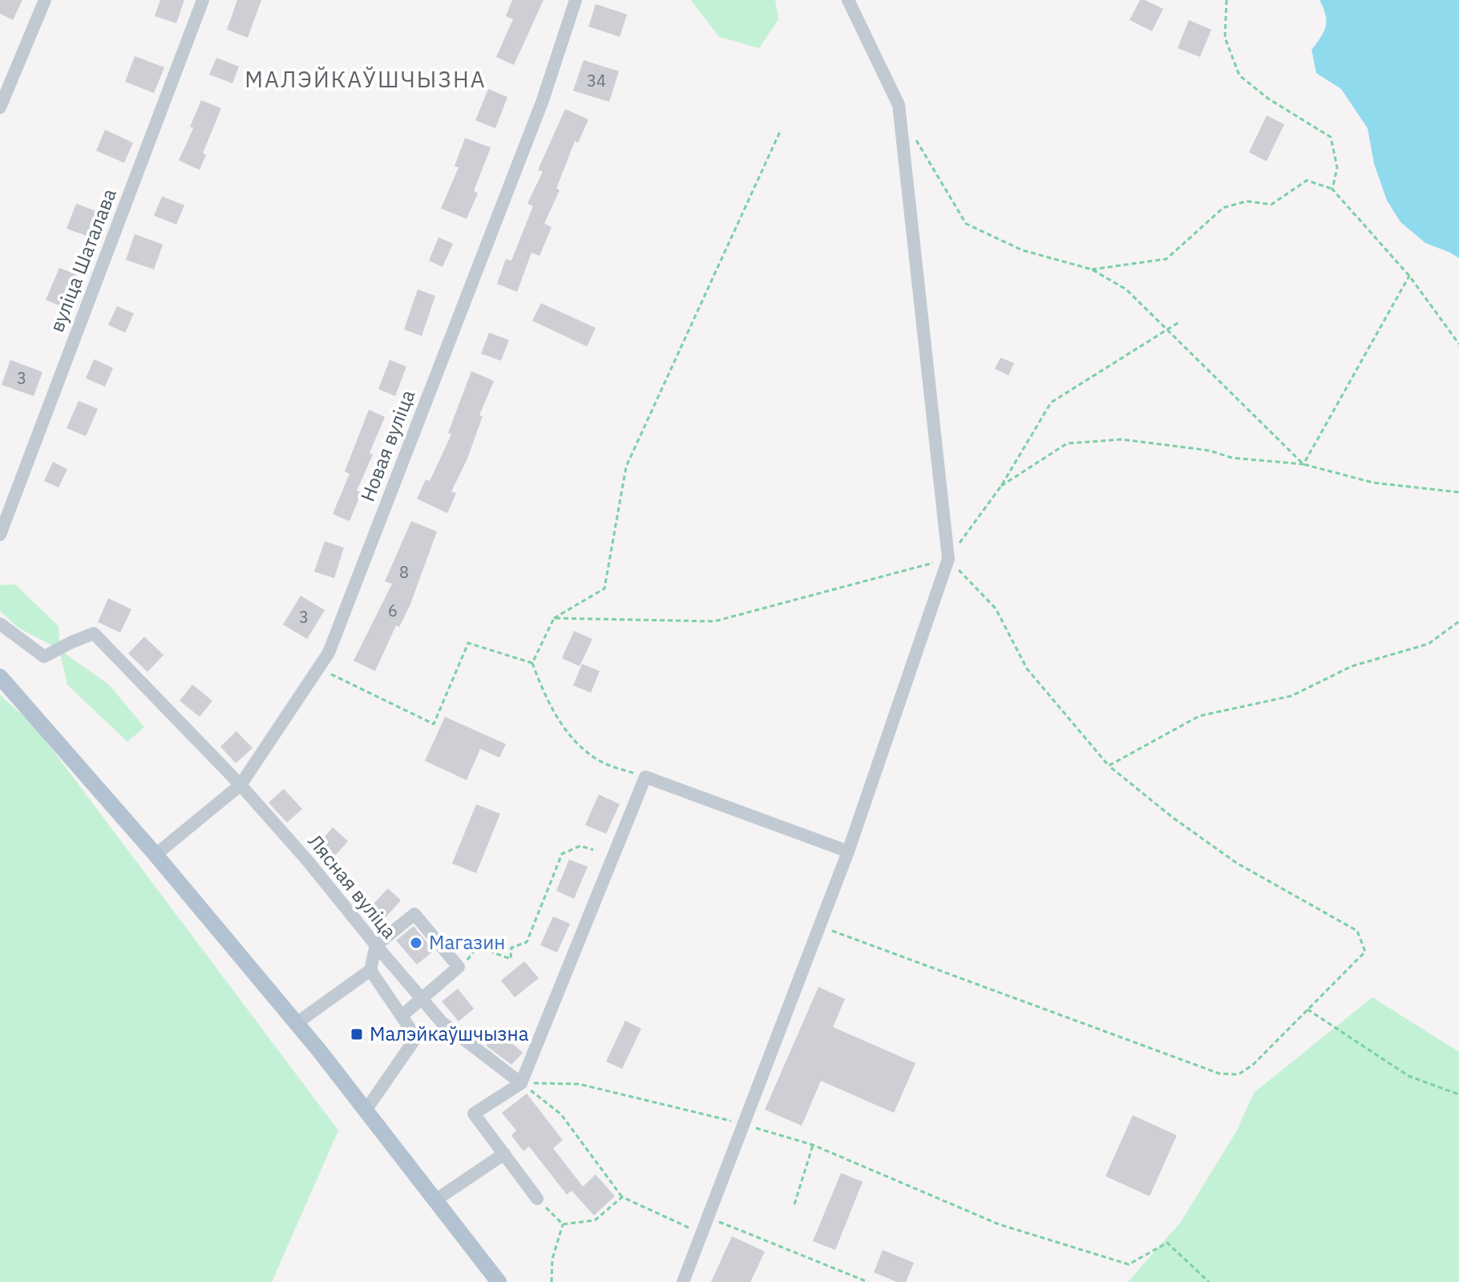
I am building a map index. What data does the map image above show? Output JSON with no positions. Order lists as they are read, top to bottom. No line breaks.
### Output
{"streets":{"street":["вуліца Шаталава","Новая вуліца","Лясная вуліца"]},"crossings":[["Новая вуліца","Лясная вуліца"]],"districts":["МАЛЭЙКАЎШЧЫЗНА"],"places":{"other":["Магазин"],"transit":["Малэйкаўшчызна"]},"house_numbers":["34","3","8","6","3"]}
